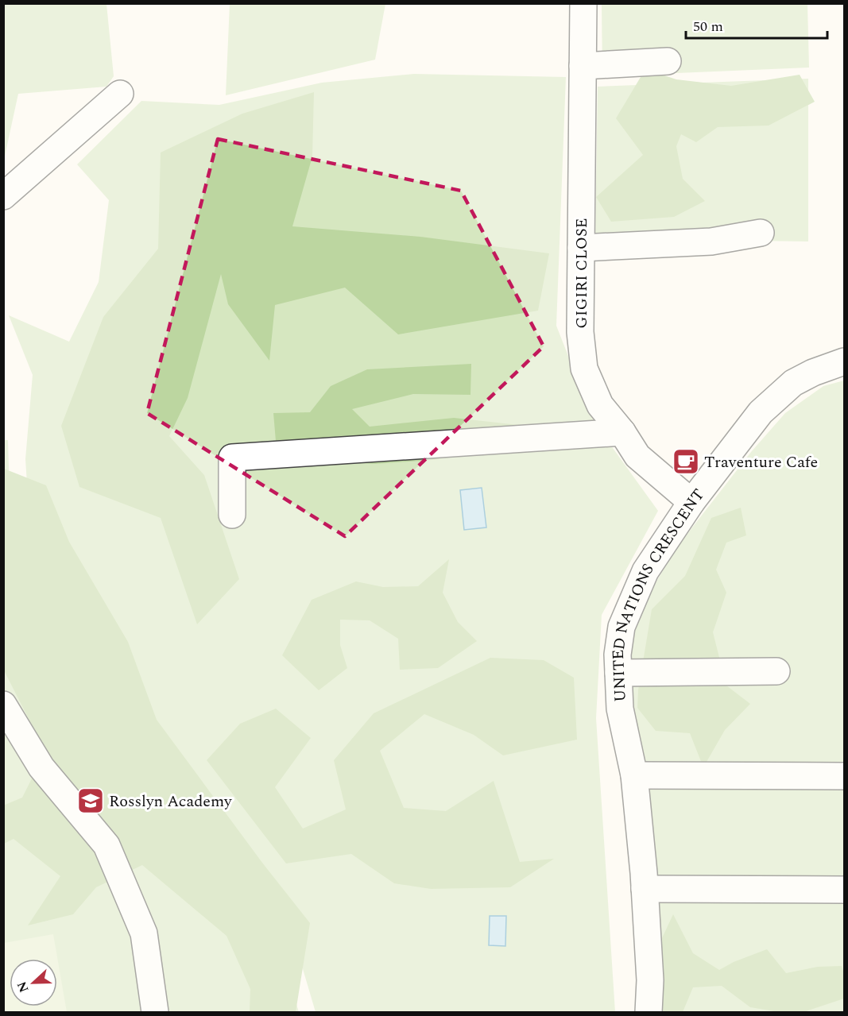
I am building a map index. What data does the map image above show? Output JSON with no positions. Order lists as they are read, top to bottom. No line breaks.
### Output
{"streets":{"street":["GIGIRI CLOSE","UNITED NATIONS CRESCENT"]},"crossings":[["GIGIRI CLOSE","UNITED NATIONS CRESCENT"]],"places":{"cafe":["Traventure Cafe"],"school or university":["Rosslyn Academy"]},"scale_bar":"50 m","north":"left"}
